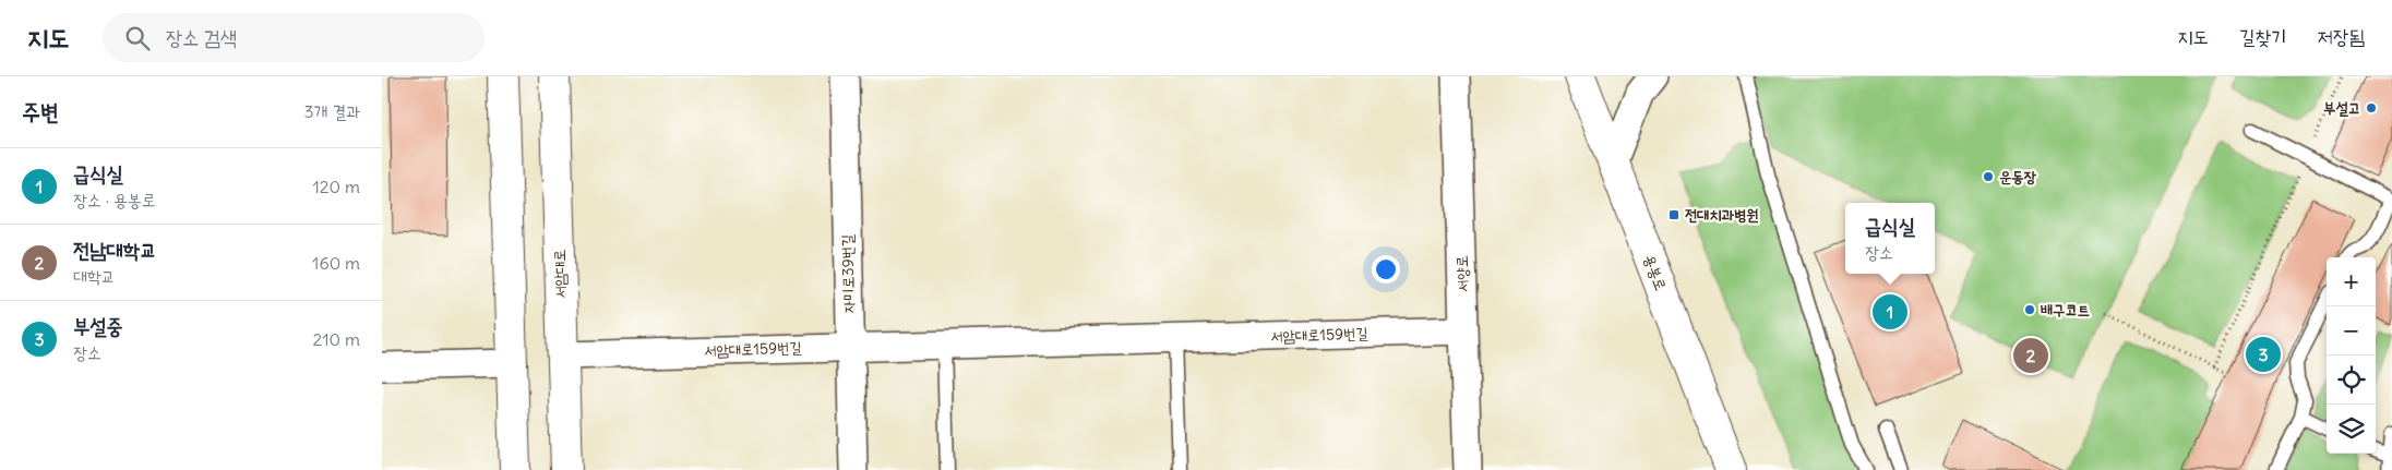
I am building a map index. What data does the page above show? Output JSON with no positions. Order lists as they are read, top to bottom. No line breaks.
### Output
{"streets":{"main road":["용봉로","서암대로"],"street":["자미로39번길","서양로","서암대로159번길"]},"crossings":[["서암대로","서암대로159번길"],["자미로39번길","서암대로159번길"],["서양로","서암대로159번길"]],"places":{"other":["부설고","운동장","배구코트"],"transit":["전대치과병원"]},"page":{"header":"지도","search":"장소 검색","nav":["지도","길찾기","저장됨"],"heading":["주변","3개 결과"],"list":[{"mark":"1","name":"급식실","note":"장소 · 용봉로","value":"120 m"},{"mark":"2","name":"전남대학교","note":"대학교","value":"160 m"},{"mark":"3","name":"부설중","note":"장소","value":"210 m"}],"popup":["급식실","장소"],"map_buttons":["+","−"],"pins":["1","3","2"]}}
